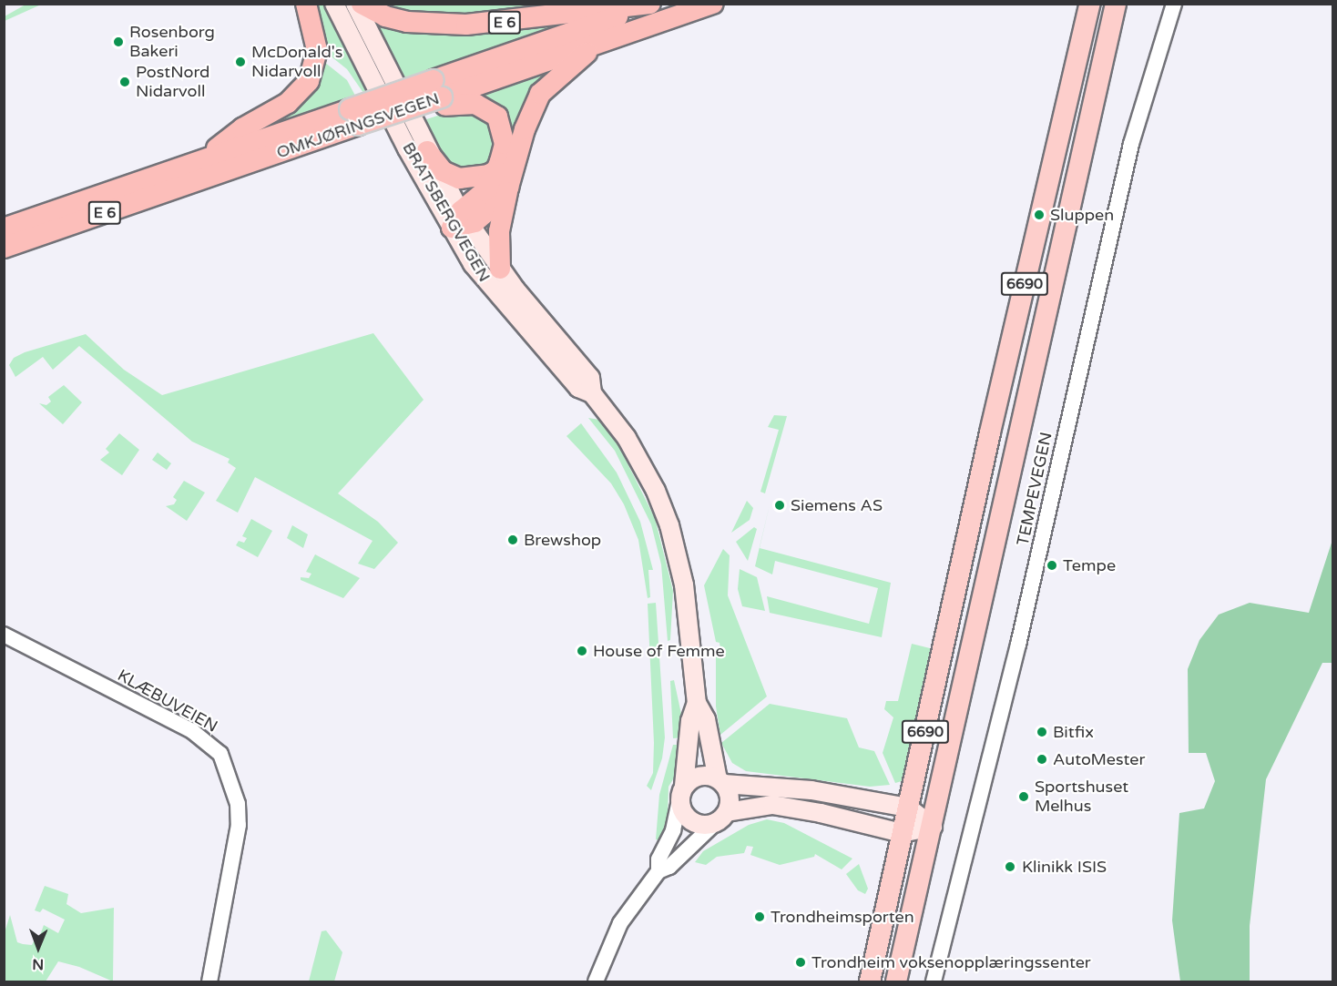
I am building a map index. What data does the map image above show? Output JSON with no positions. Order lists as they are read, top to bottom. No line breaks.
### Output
{"streets":{"highway":["E 6","OMKJØRINGSVEGEN"],"main road":["BRATSBERGVEGEN","6690"],"street":["TEMPEVEGEN","KLÆBUVEIEN"]},"crossings":[["E 6","OMKJØRINGSVEGEN"],["E 6","BRATSBERGVEGEN"]],"places":["Rosenborg Bakeri","McDonald's Nidarvoll","PostNord Nidarvoll","Sluppen","Siemens AS","Brewshop","Tempe","House of Femme","Bitfix","AutoMester","Sportshuset Melhus","Klinikk ISIS","Trondheimsporten","Trondheim voksenopplæringssenter"],"north":"bottom"}
